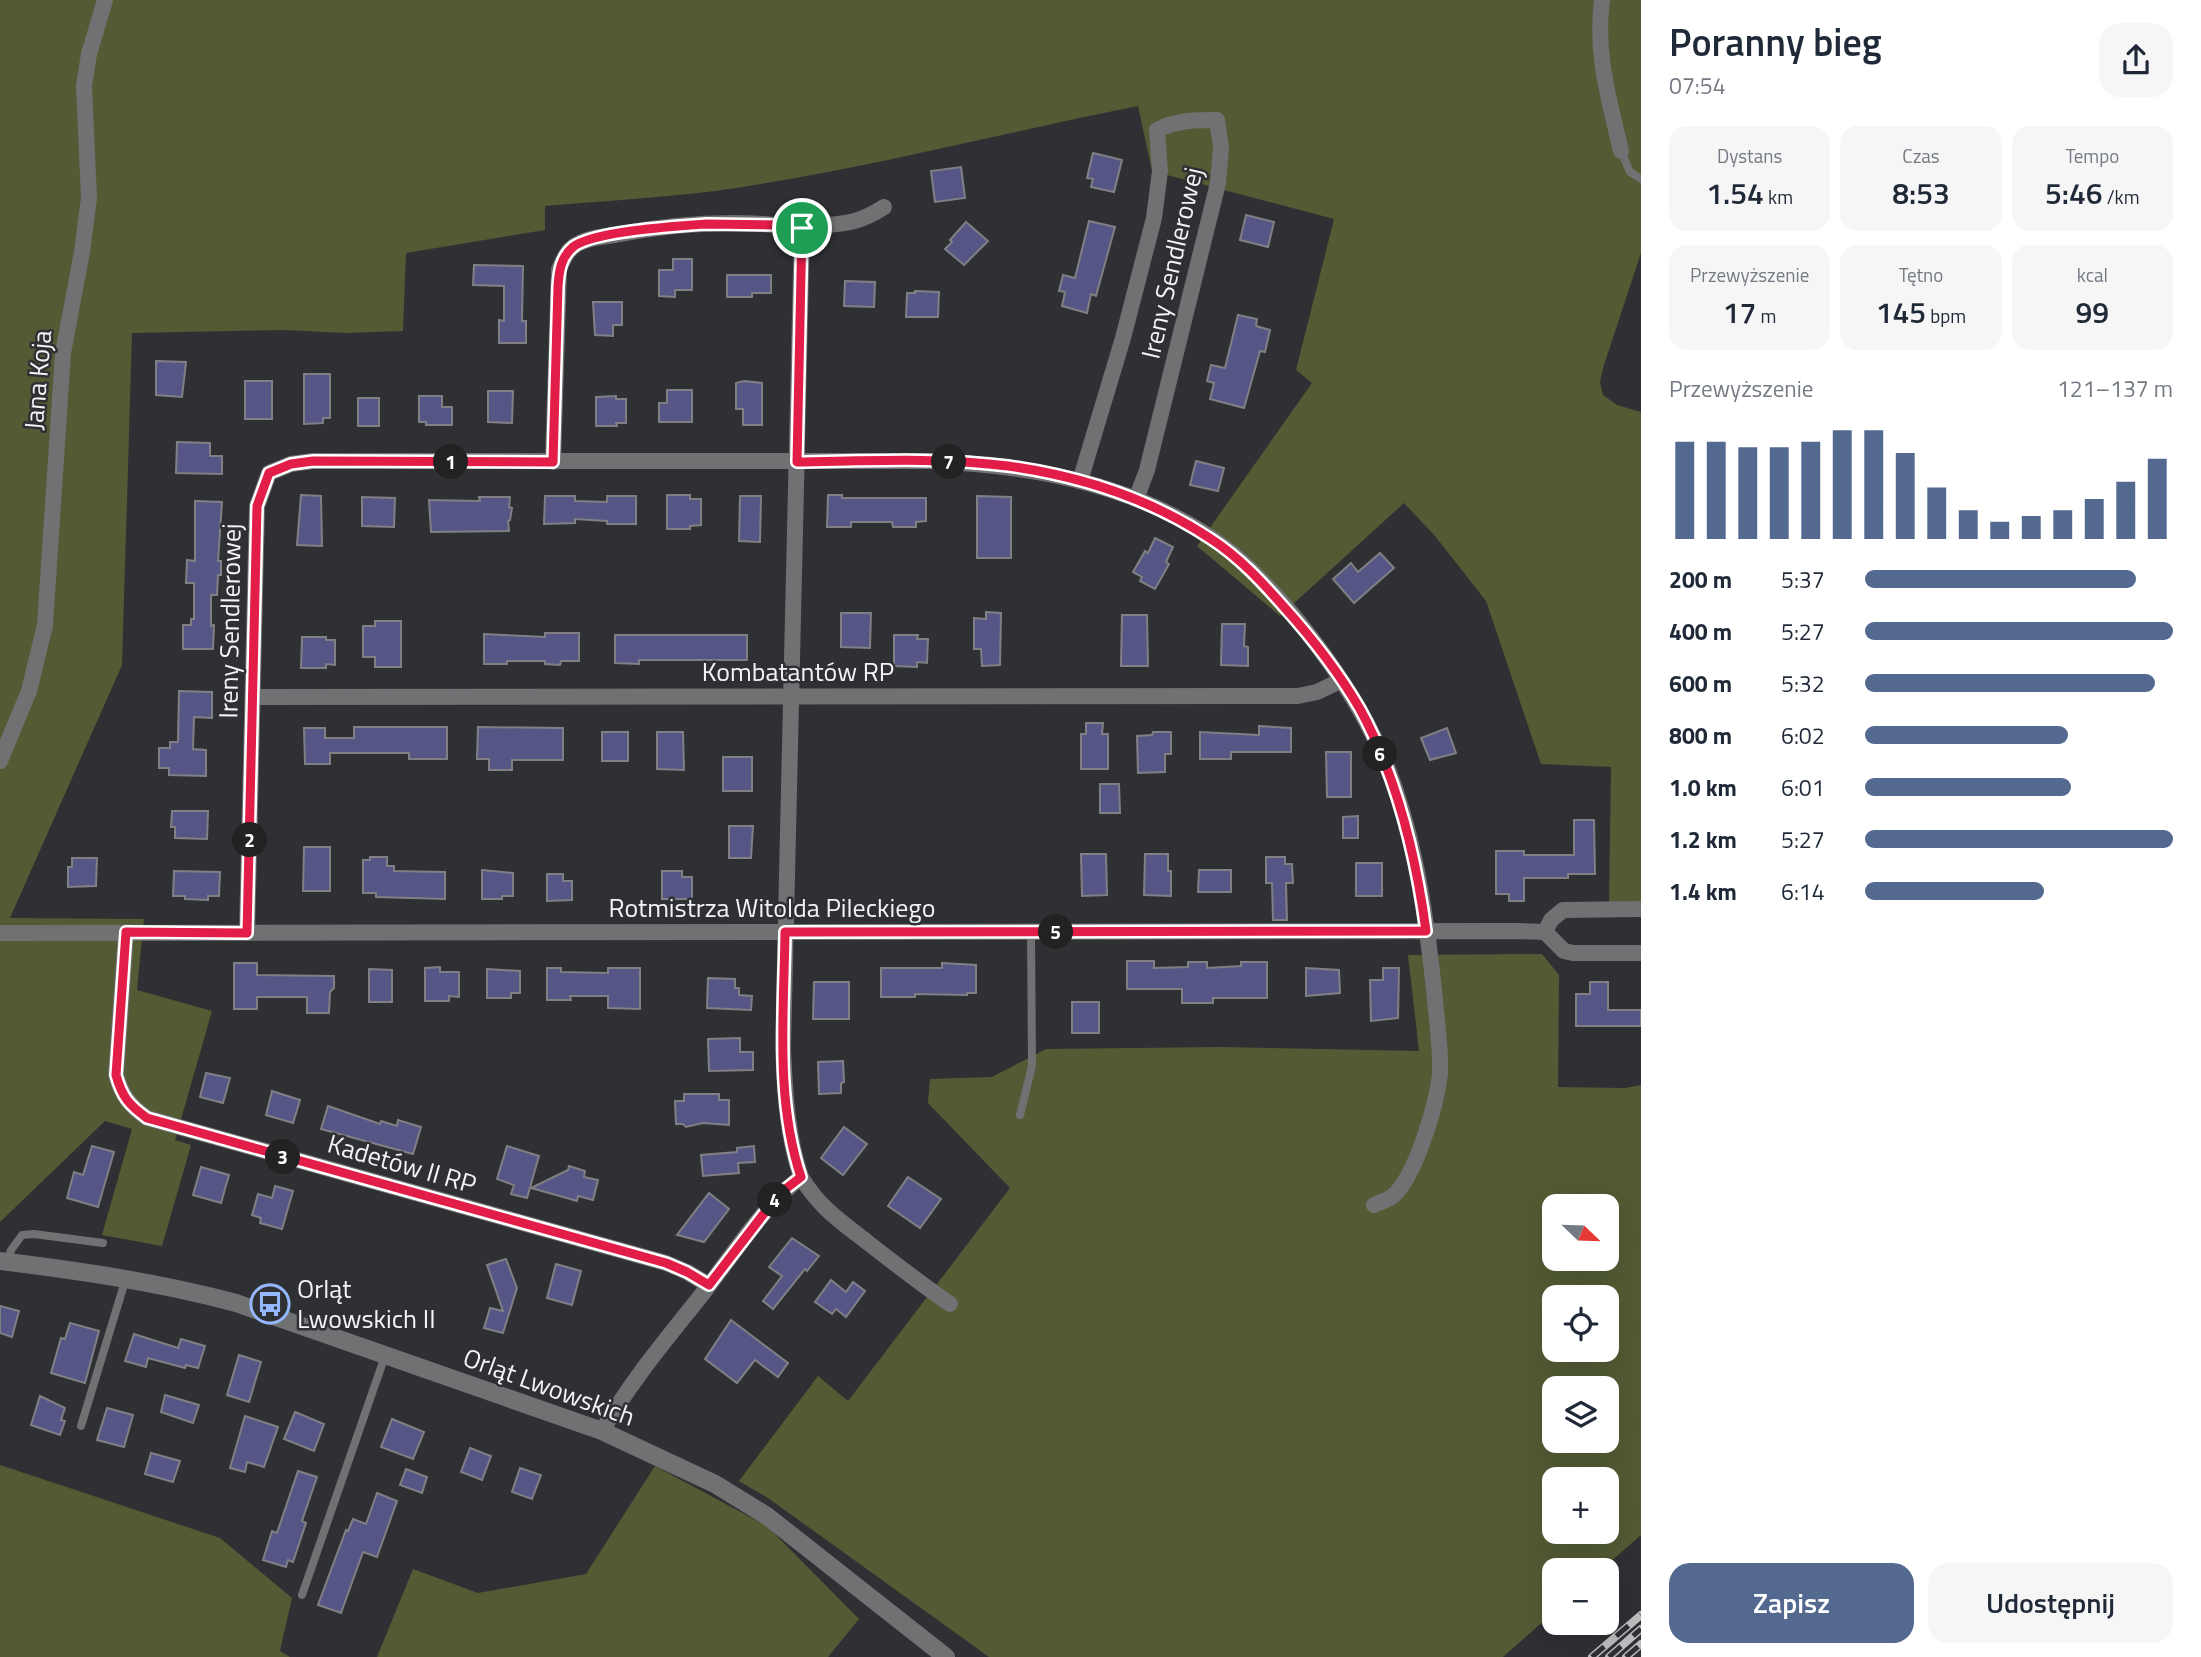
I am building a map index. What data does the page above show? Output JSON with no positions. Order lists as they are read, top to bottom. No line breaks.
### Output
{"streets":{"street":["Ireny Sendlerowej","Jana Koja","Kombatantów RP","Rotmistrza Witolda Pileckiego","Kadetów II RP","Orląt Lwowskich"]},"crossings":[["Ireny Sendlerowej","Kombatantów RP"],["Ireny Sendlerowej","Rotmistrza Witolda Pileckiego"],["Rotmistrza Witolda Pileckiego","Kadetów II RP"]],"places":{"bus stop":["Orląt Lwowskich II"]},"north":"bottom right","page":{"heading":["Poranny bieg","07:54"],"stats":[["Dystans","1.54 km"],["Czas","8:53"],["Tempo","5:46 /km"],["Przewyższenie","17 m"],["Tętno","145 bpm"],["kcal","99"]],"chart":["Przewyższenie","121–137 m"],"pins":["1","7","6","2","5","3","4"],"list":[{"name":"200 m","note":"5:37"},{"name":"400 m","note":"5:27"},{"name":"600 m","note":"5:32"},{"name":"800 m","note":"6:02"},{"name":"1.0 km","note":"6:01"},{"name":"1.2 km","note":"5:27"},{"name":"1.4 km","note":"6:14"}],"map_buttons":["+","−"],"buttons":["Zapisz","Udostępnij"]}}
